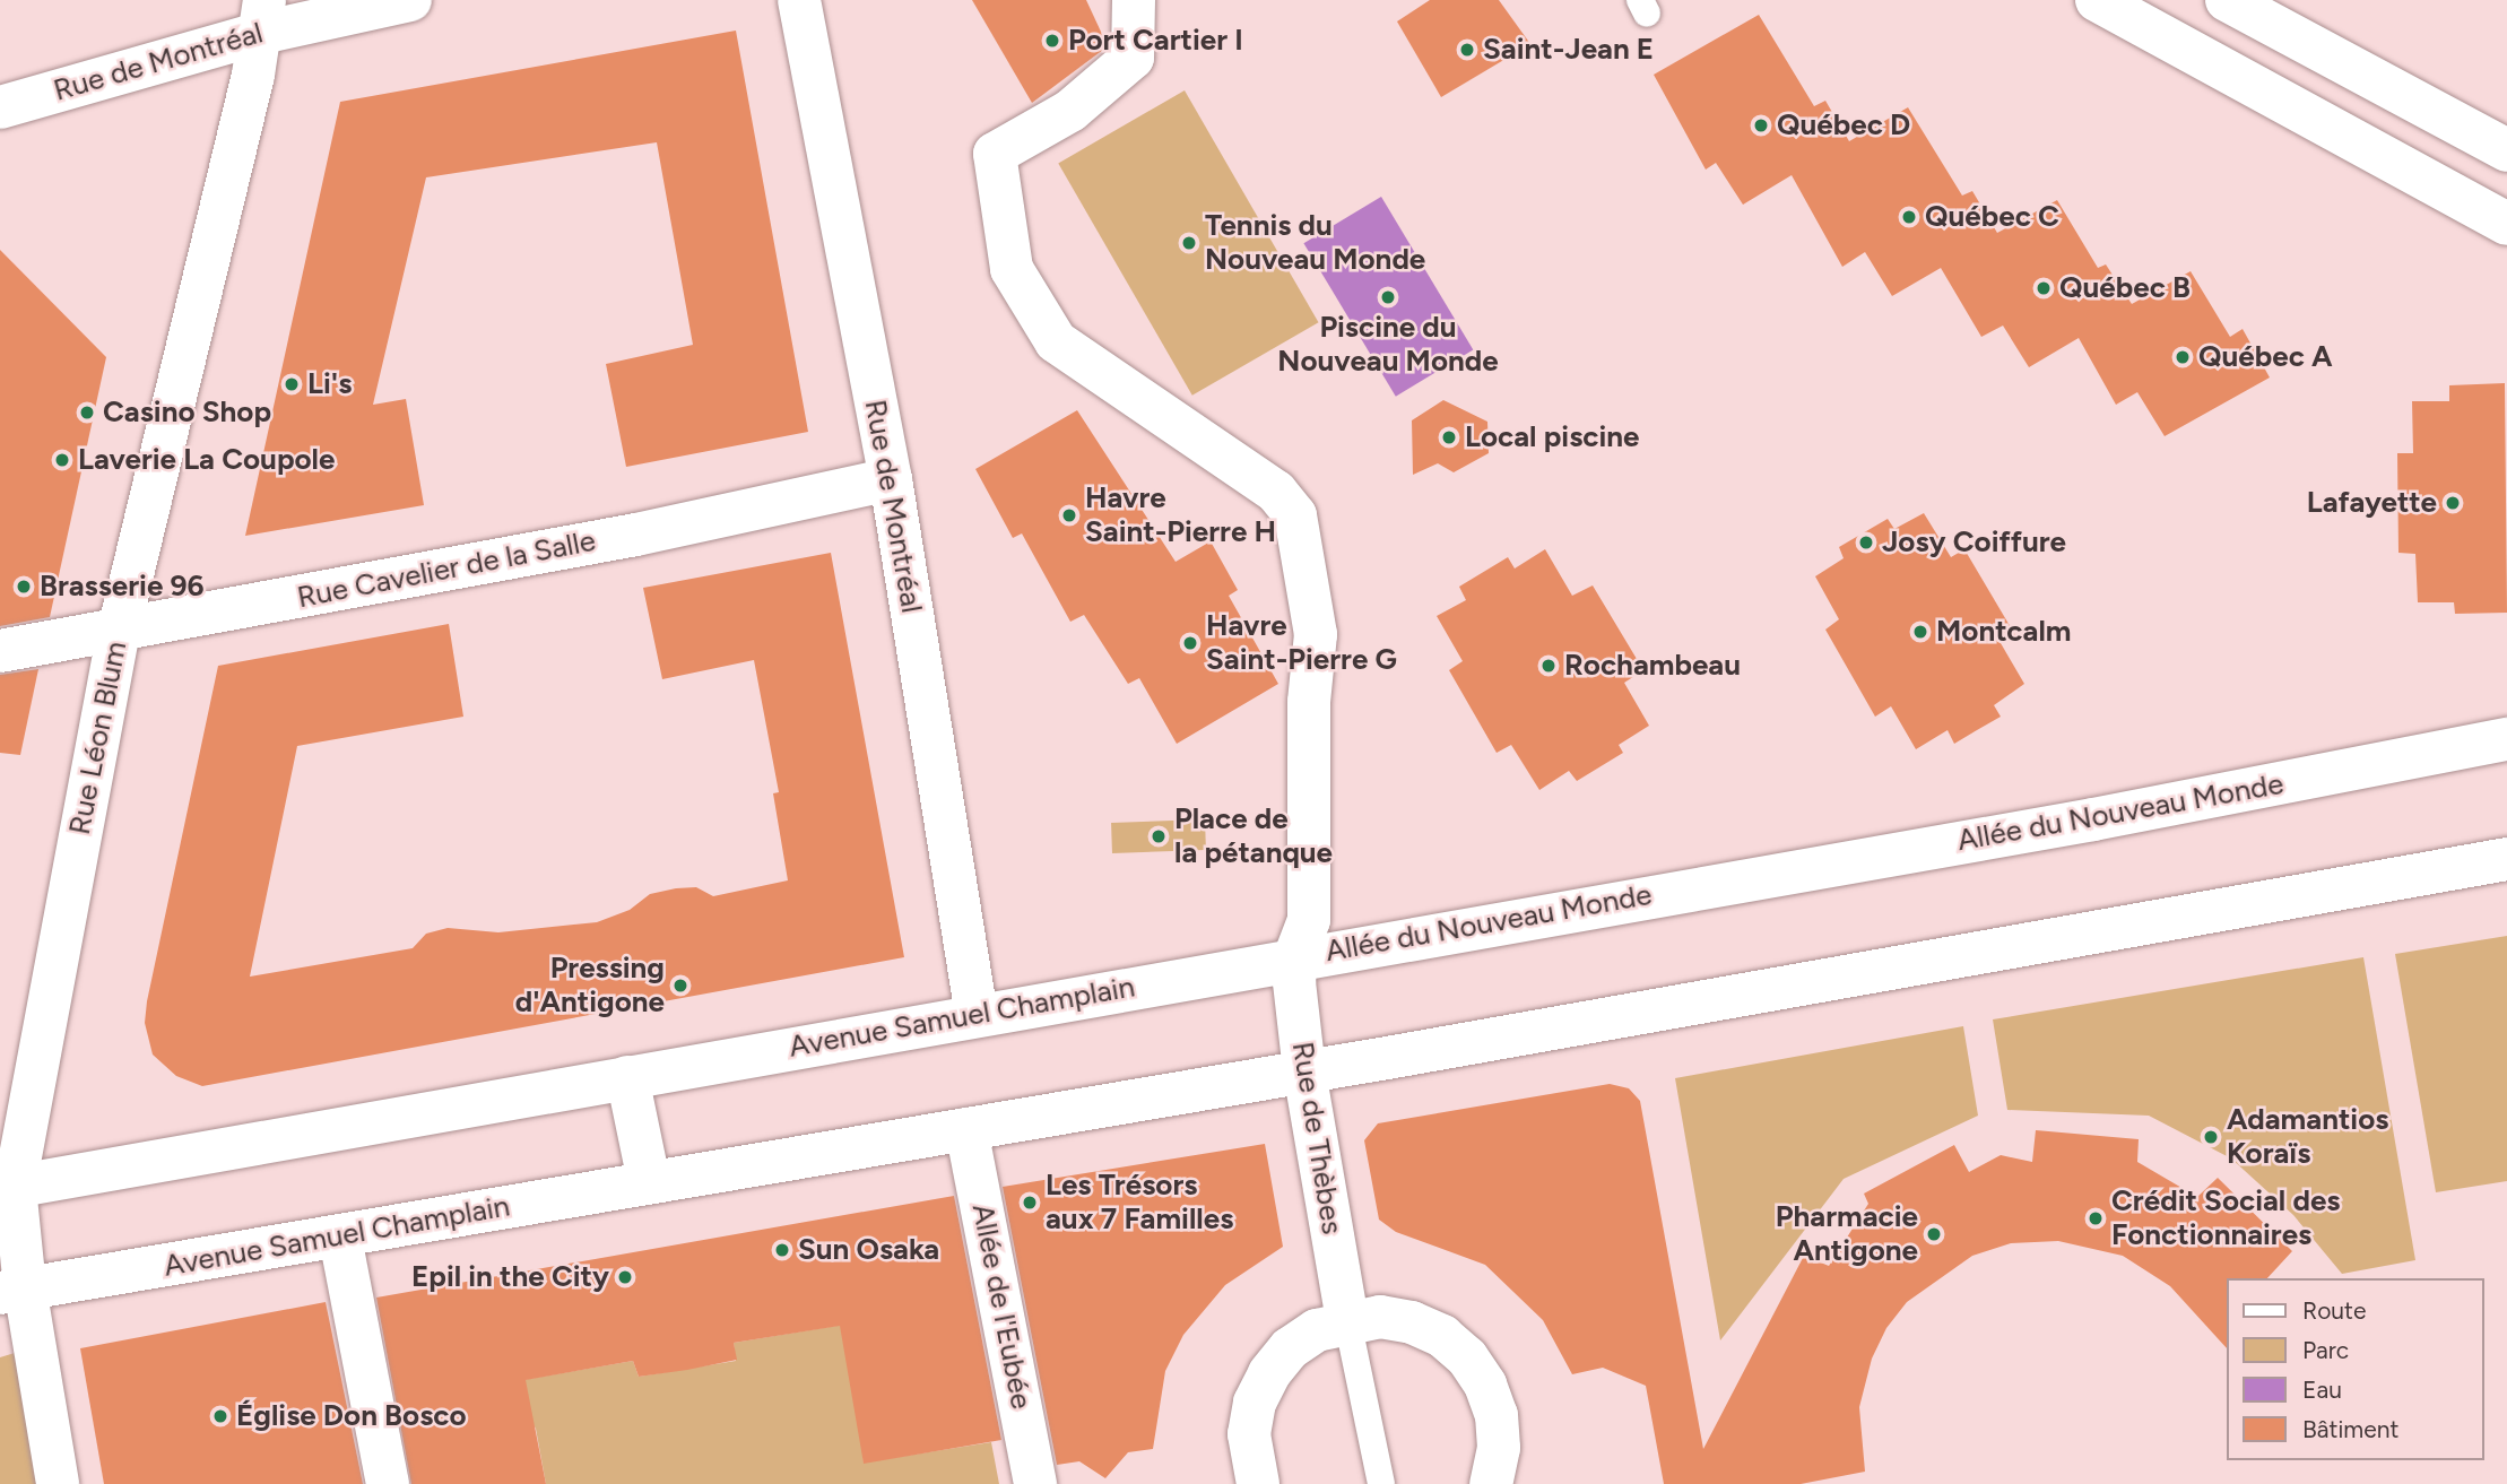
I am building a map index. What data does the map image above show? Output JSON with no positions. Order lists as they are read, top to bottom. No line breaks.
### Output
{"streets":{"street":["Rue de Montréal","Rue Cavelier de la Salle","Rue Léon Blum","Allée du Nouveau Monde","Avenue Samuel Champlain","Rue de Thèbes","Allée de l'Eubée"]},"crossings":[["Rue de Montréal","Rue Cavelier de la Salle"],["Rue de Montréal","Rue Léon Blum"],["Rue de Montréal","Avenue Samuel Champlain"],["Rue Cavelier de la Salle","Rue Léon Blum"],["Rue Léon Blum","Avenue Samuel Champlain"],["Allée du Nouveau Monde","Avenue Samuel Champlain"],["Allée du Nouveau Monde","Rue de Thèbes"],["Avenue Samuel Champlain","Rue de Thèbes"],["Avenue Samuel Champlain","Allée de l'Eubée"]],"places":["Port Cartier I","Saint-Jean E","Québec D","Québec C","Tennis du Nouveau Monde","Québec B","Piscine du Nouveau Monde","Québec A","Li's","Casino Shop","Local piscine","Laverie La Coupole","Lafayette","Havre Saint-Pierre H","Josy Coiffure","Brasserie 96","Montcalm","Havre Saint-Pierre G","Rochambeau","Place de la pétanque","Pressing d'Antigone","Adamantios Koraïs","Les Trésors aux 7 Familles","Crédit Social des Fonctionnaires","Pharmacie Antigone","Sun Osaka","Epil in the City","Église Don Bosco"],"legend":["Route","Parc","Eau","Bâtiment"]}
